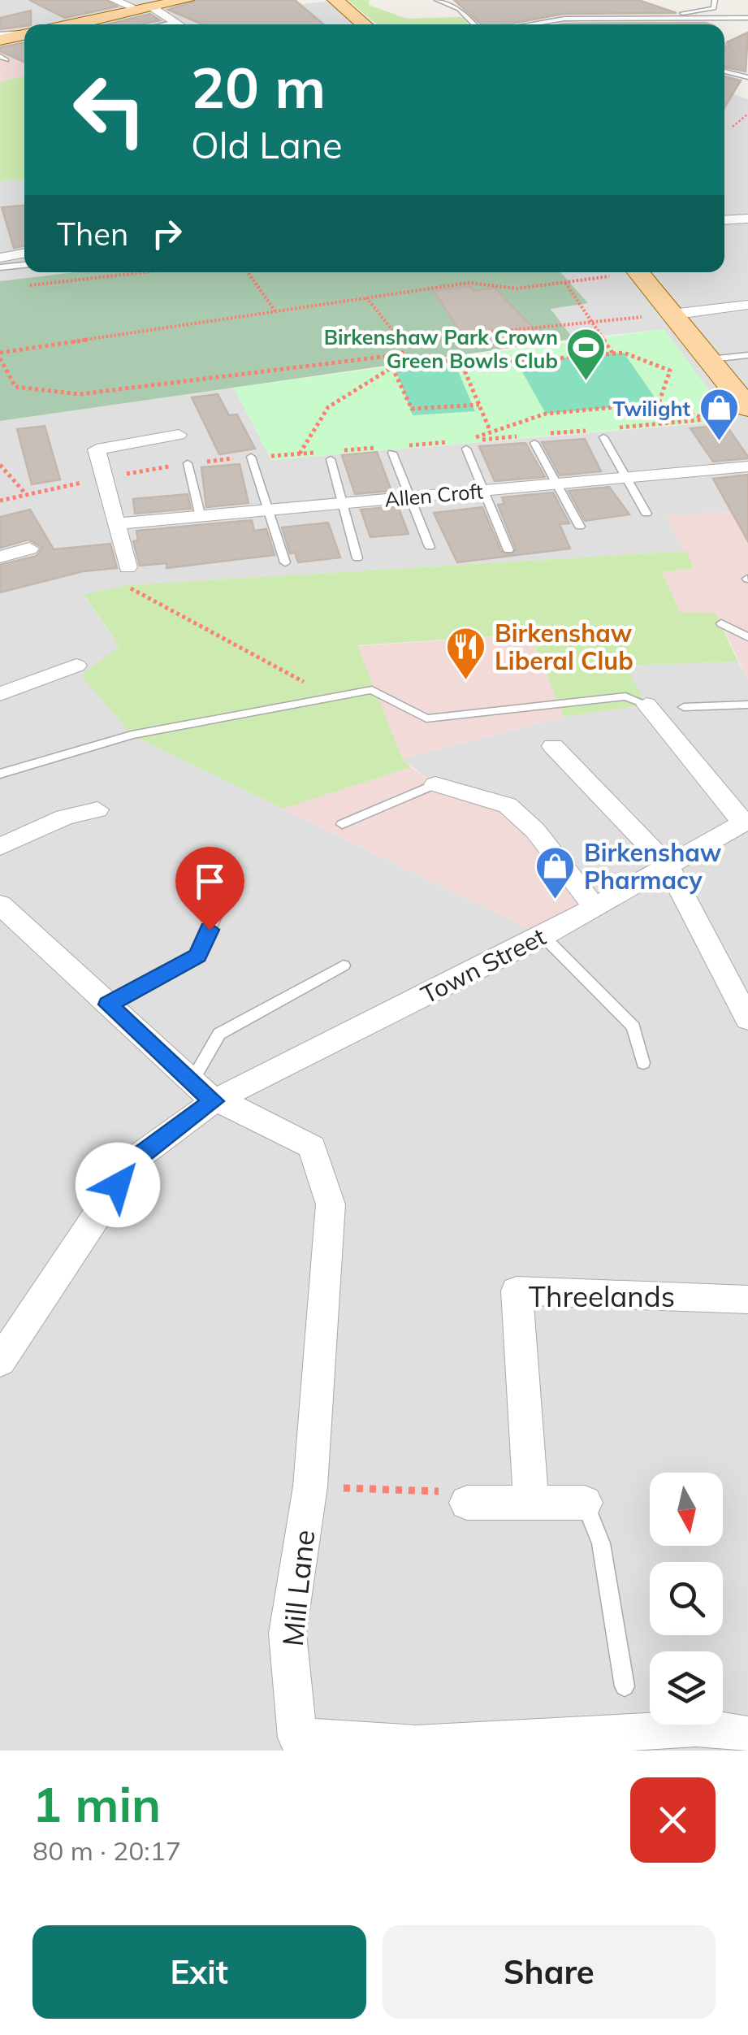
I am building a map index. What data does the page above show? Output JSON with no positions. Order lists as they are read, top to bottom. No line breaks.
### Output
{"streets":{"street":["Allen Croft","Town Street","Threelands","Mill Lane"]},"crossings":[["Town Street","Mill Lane"]],"places":{"sports":["Birkenshaw Park Crown Green Bowls Club"],"shop":["Twilight","Birkenshaw Pharmacy"],"restaurant":["Birkenshaw Liberal Club"]},"north":"bottom","page":{"turn":["20 m","Old Lane"],"then":"Then","heading":["1 min","80 m · 20:17"],"buttons":["Exit","Share"]}}
